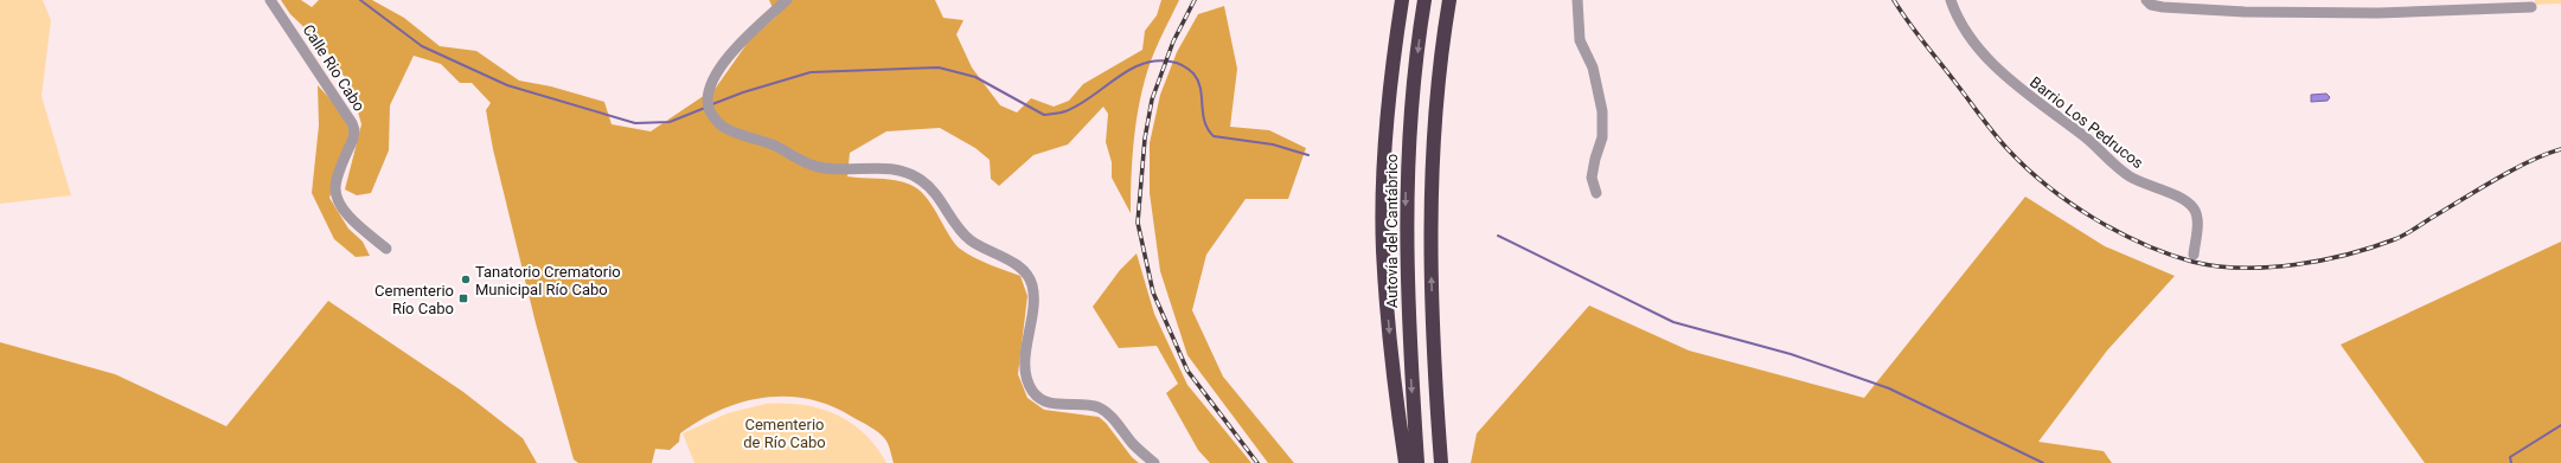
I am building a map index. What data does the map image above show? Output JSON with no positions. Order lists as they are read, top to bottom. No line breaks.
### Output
{"streets":{"highway":["Autovía del Cantábrico"],"street":["Calle Rio Cabo","Barrio Los Pedrucos"]},"parks":["Cementerio de Río Cabo"],"places":{"other":["Tanatorio Crematorio Municipal Río Cabo"],"transit":["Cementerio Río Cabo"]}}
